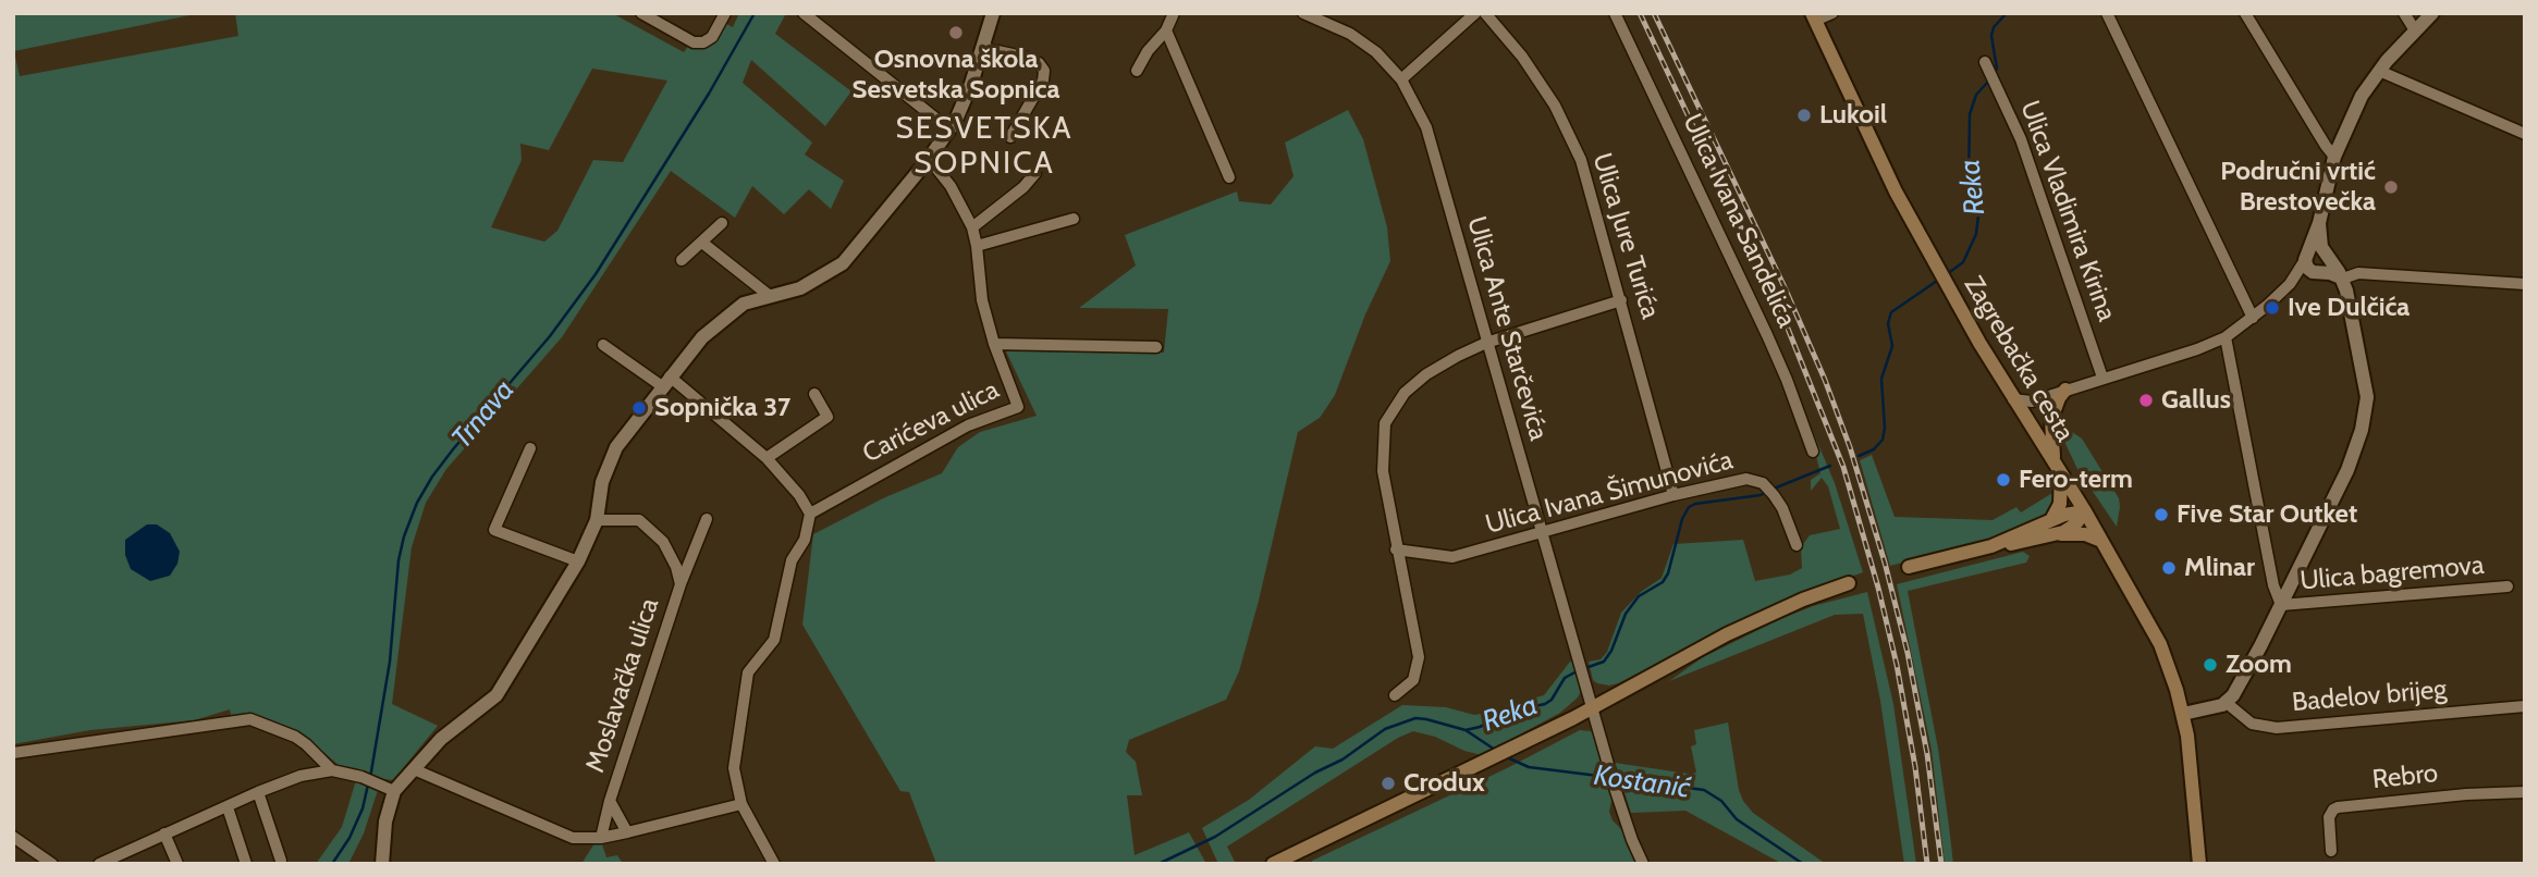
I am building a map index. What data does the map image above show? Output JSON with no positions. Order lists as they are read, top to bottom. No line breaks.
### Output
{"streets":{"main road":["Zagrebačka cesta"],"street":["Ulica Vladimira Kirina","Ulica Ivana Sandelića","Ulica Jure Turića","Ulica Ante Starčevića","Carićeva ulica","Ulica Ivana Šimunovića","Ulica bagremova","Moslavačka ulica","Badelov brijeg","Rebro"]},"crossings":[["Ulica Jure Turića","Ulica Ivana Šimunovića"],["Ulica Ante Starčevića","Ulica Ivana Šimunovića"]],"districts":["SESVETSKA SOPNICA"],"water":["Reka","Trnava","Kostanić"],"places":["Osnovna škola Sesvetska Sopnica","Lukoil","Područni vrtić Brestovečka","Ive Dulčića","Gallus","Sopnička 37","Fero-term","Five Star Outket","Mlinar","Zoom","Crodux"]}
